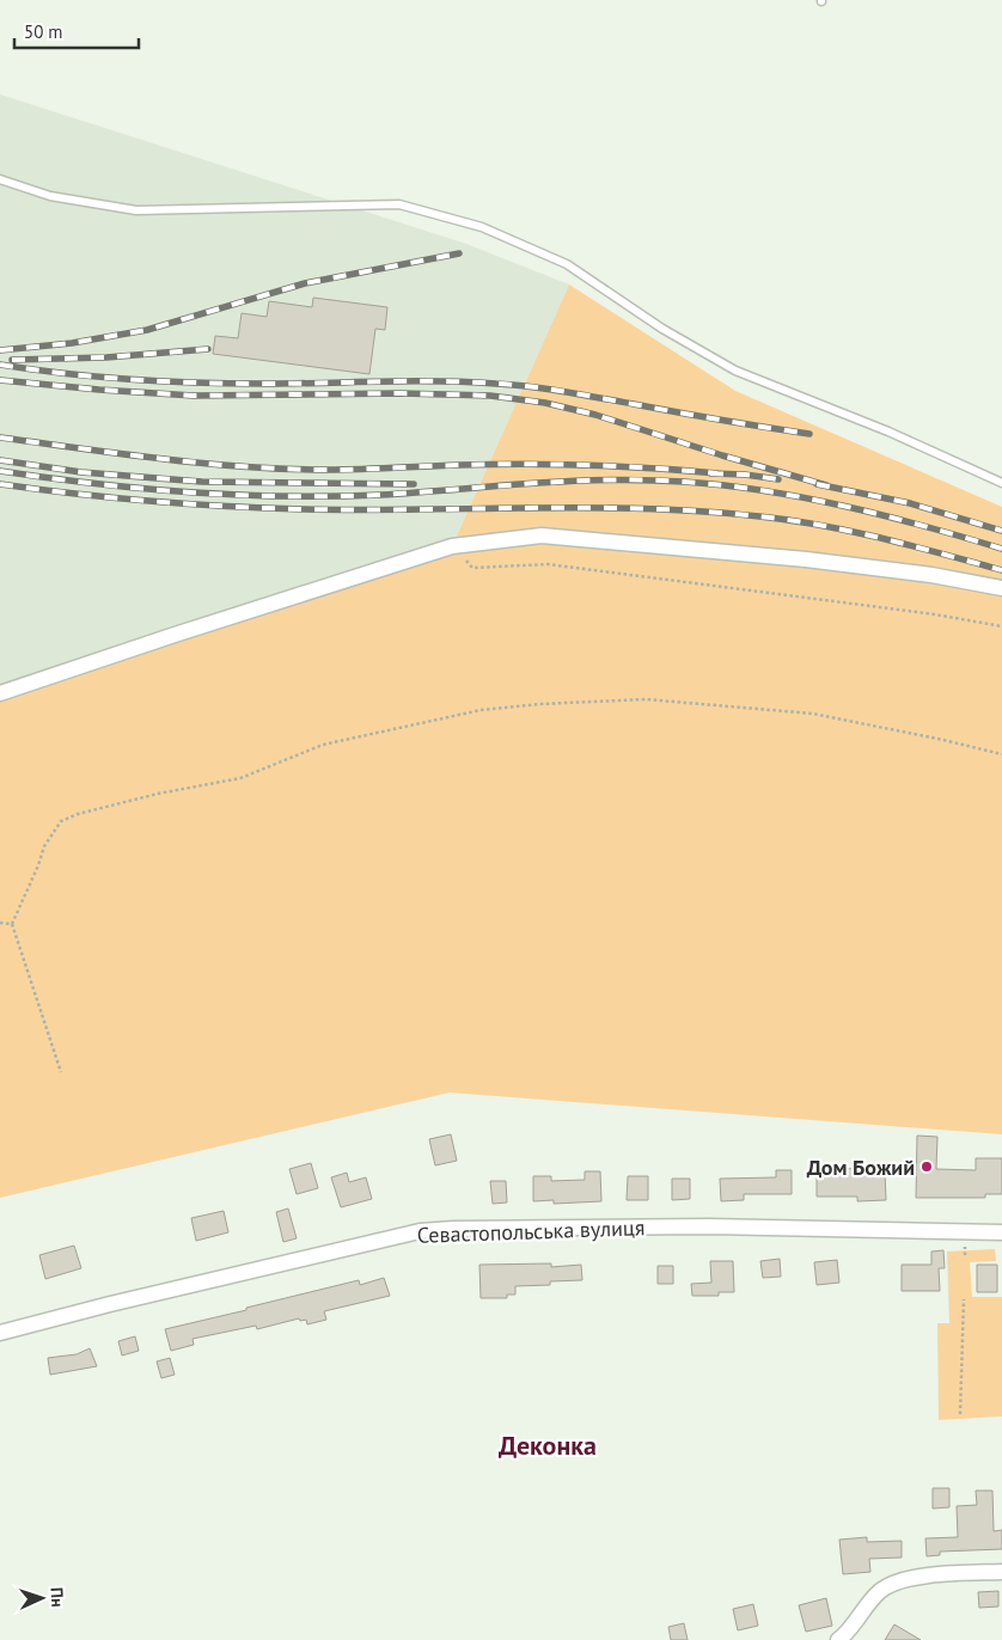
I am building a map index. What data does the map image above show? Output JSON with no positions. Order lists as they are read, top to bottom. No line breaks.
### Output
{"streets":{"street":["Севастопольська вулиця"]},"districts":["Деконка"],"places":["Дом Божий"],"scale_bar":"50 m","north":"right"}
